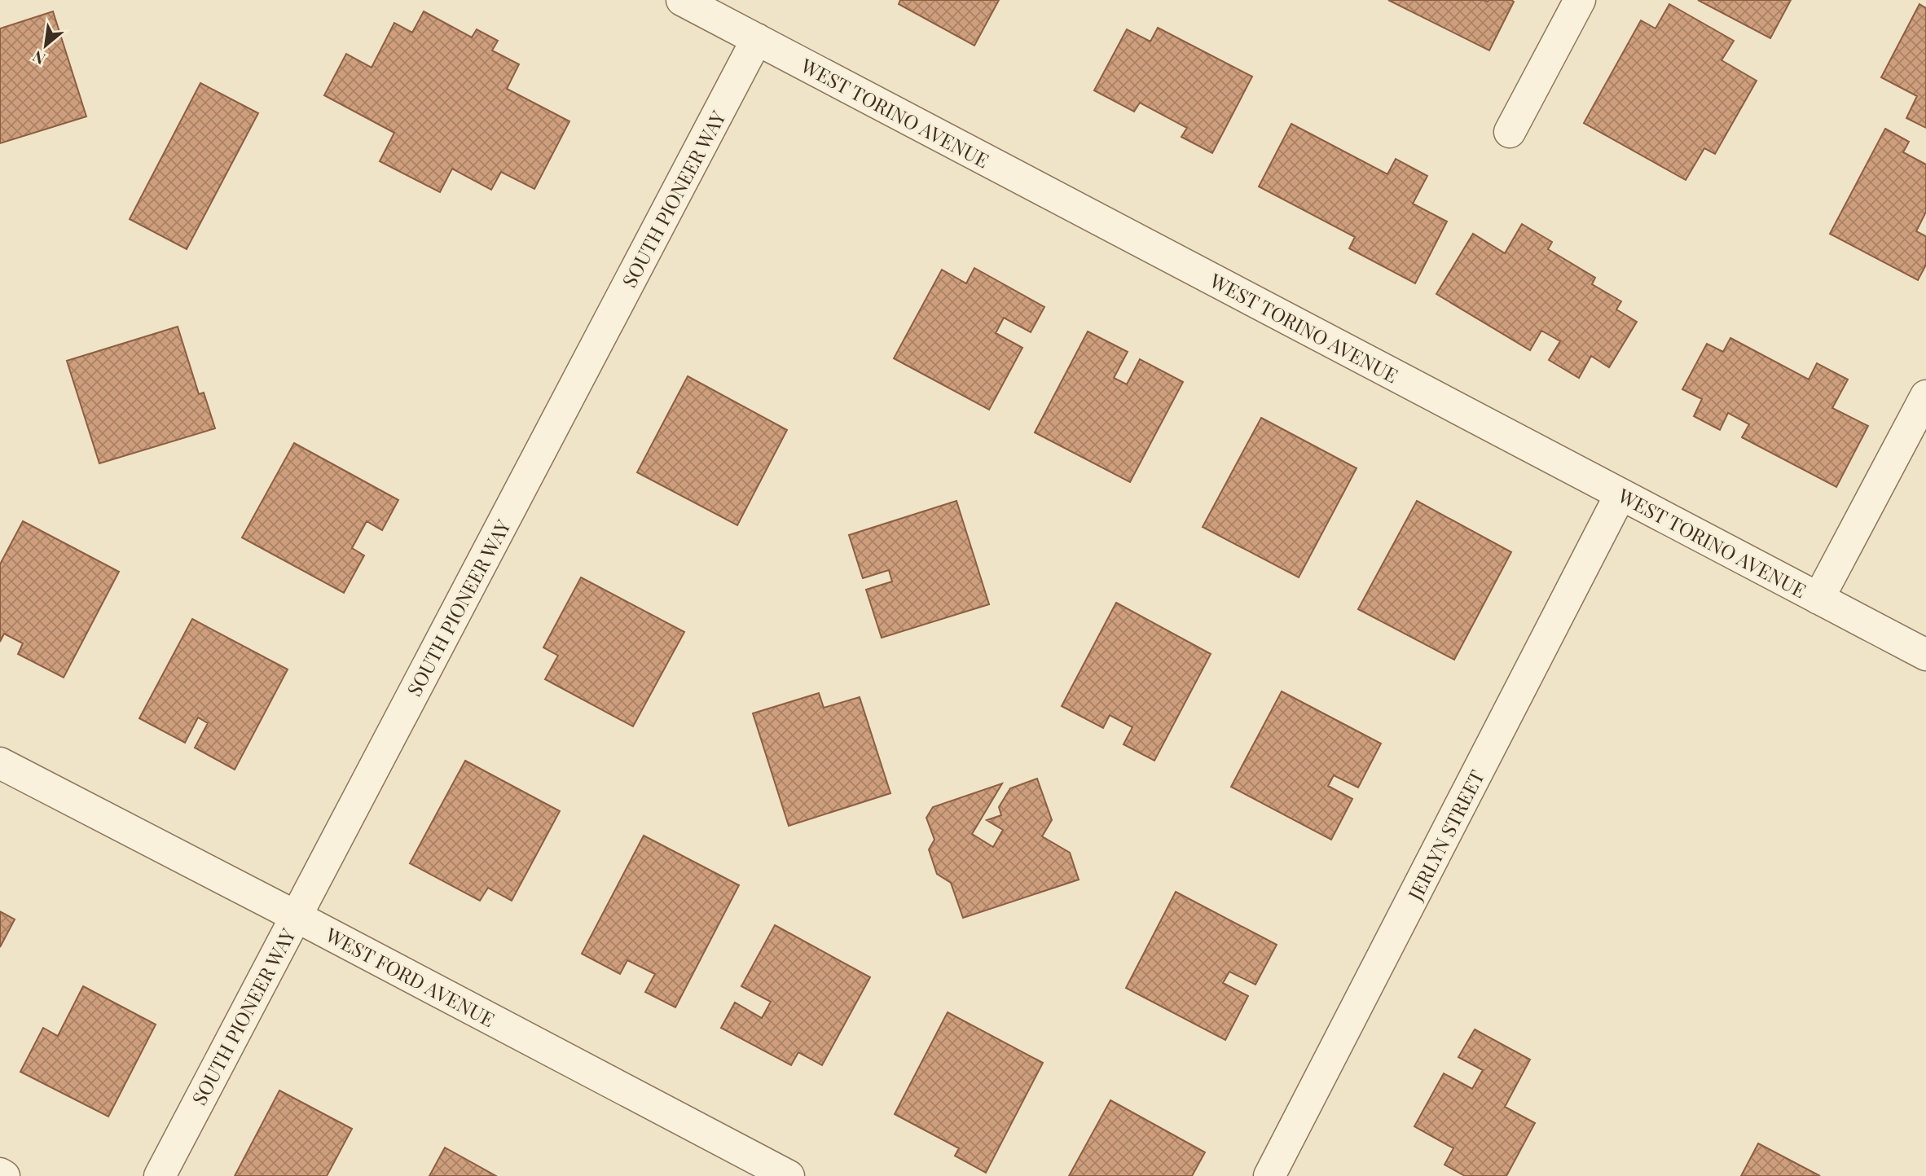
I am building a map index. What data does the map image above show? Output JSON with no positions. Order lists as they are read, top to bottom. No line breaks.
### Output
{"streets":{"street":["WEST TORINO AVENUE","SOUTH PIONEER WAY","JERLYN STREET","WEST FORD AVENUE"]},"crossings":[["WEST TORINO AVENUE","SOUTH PIONEER WAY"],["WEST TORINO AVENUE","JERLYN STREET"],["SOUTH PIONEER WAY","WEST FORD AVENUE"]],"north":"bottom left"}
